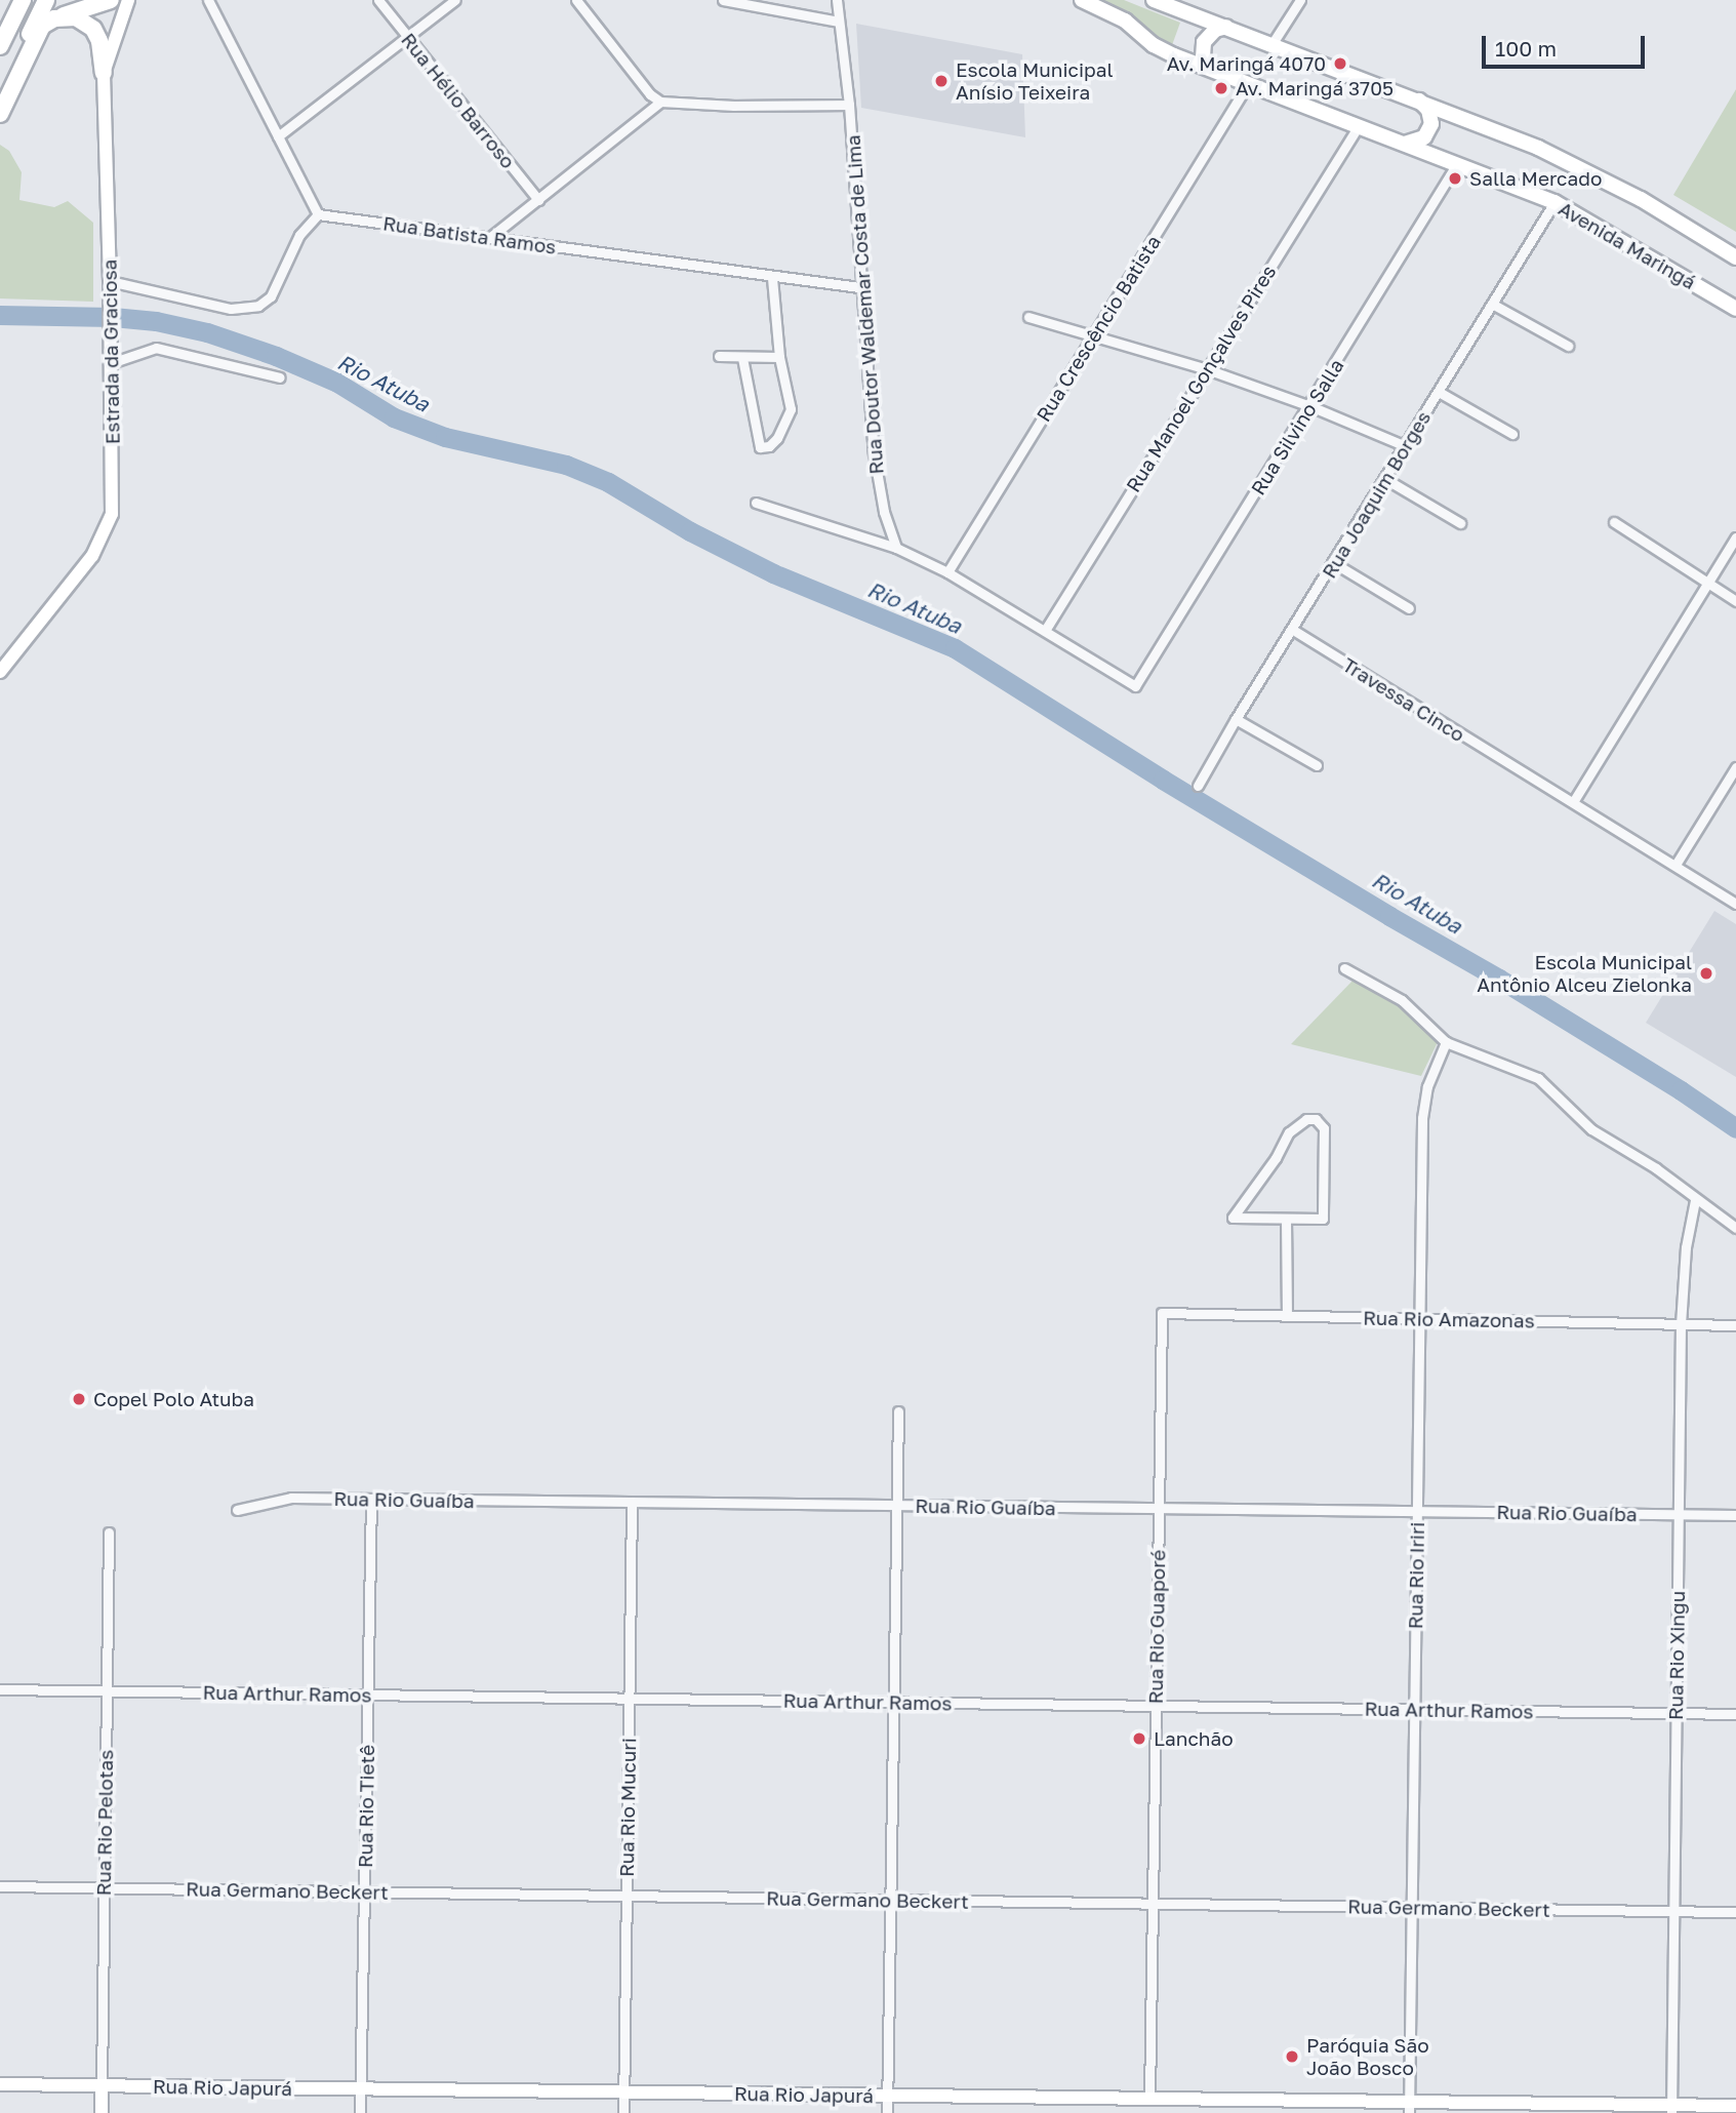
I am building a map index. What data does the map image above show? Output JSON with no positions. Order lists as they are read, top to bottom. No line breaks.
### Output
{"streets":{"main road":["Avenida Maringá"],"street":["Rua Hélio Barroso","Rua Batista Ramos","Rua Doutor Waldemar Costa de Lima","Rua Crescêncio Batista","Estrada da Graciosa","Rua Manoel Gonçalves Pires","Rua Silvino Salla","Rua Joaquim Borges","Travessa Cinco","Rua Rio Amazonas","Rua Rio Guaíba","Rua Rio Iriri","Rua Rio Guaporé","Rua Rio Xingu","Rua Arthur Ramos","Rua Rio Tietê","Rua Rio Mucuri","Rua Rio Pelotas","Rua Germano Beckert","Rua Rio Japurá"]},"crossings":[["Rua Batista Ramos","Rua Doutor Waldemar Costa de Lima"],["Avenida Maringá","Rua Crescêncio Batista"],["Avenida Maringá","Rua Manoel Gonçalves Pires"],["Avenida Maringá","Rua Silvino Salla"],["Avenida Maringá","Rua Joaquim Borges"],["Rua Manoel Gonçalves Pires","Rua Silvino Salla"],["Rua Joaquim Borges","Travessa Cinco"],["Rua Rio Amazonas","Rua Rio Iriri"],["Rua Rio Amazonas","Rua Rio Guaporé"],["Rua Rio Amazonas","Rua Rio Xingu"],["Rua Rio Guaíba","Rua Rio Iriri"],["Rua Rio Guaíba","Rua Rio Guaporé"],["Rua Rio Guaíba","Rua Rio Xingu"],["Rua Rio Guaíba","Rua Rio Tietê"],["Rua Rio Guaíba","Rua Rio Mucuri"],["Rua Rio Iriri","Rua Arthur Ramos"],["Rua Rio Iriri","Rua Germano Beckert"],["Rua Rio Iriri","Rua Rio Japurá"],["Rua Rio Guaporé","Rua Arthur Ramos"],["Rua Rio Guaporé","Rua Germano Beckert"],["Rua Rio Guaporé","Rua Rio Japurá"],["Rua Rio Xingu","Rua Arthur Ramos"],["Rua Rio Xingu","Rua Germano Beckert"],["Rua Rio Xingu","Rua Rio Japurá"],["Rua Arthur Ramos","Rua Rio Tietê"],["Rua Arthur Ramos","Rua Rio Mucuri"],["Rua Arthur Ramos","Rua Rio Pelotas"],["Rua Rio Tietê","Rua Germano Beckert"],["Rua Rio Tietê","Rua Rio Japurá"],["Rua Rio Mucuri","Rua Germano Beckert"],["Rua Rio Mucuri","Rua Rio Japurá"],["Rua Rio Pelotas","Rua Germano Beckert"],["Rua Rio Pelotas","Rua Rio Japurá"]],"water":["Rio Atuba"],"places":["Av. Maringá 4070","Escola Municipal Anísio Teixeira","Av. Maringá 3705","Salla Mercado","Escola Municipal Antônio Alceu Zielonka","Copel Polo Atuba","Lanchão","Paróquia São João Bosco"],"scale_bar":"100 m"}
